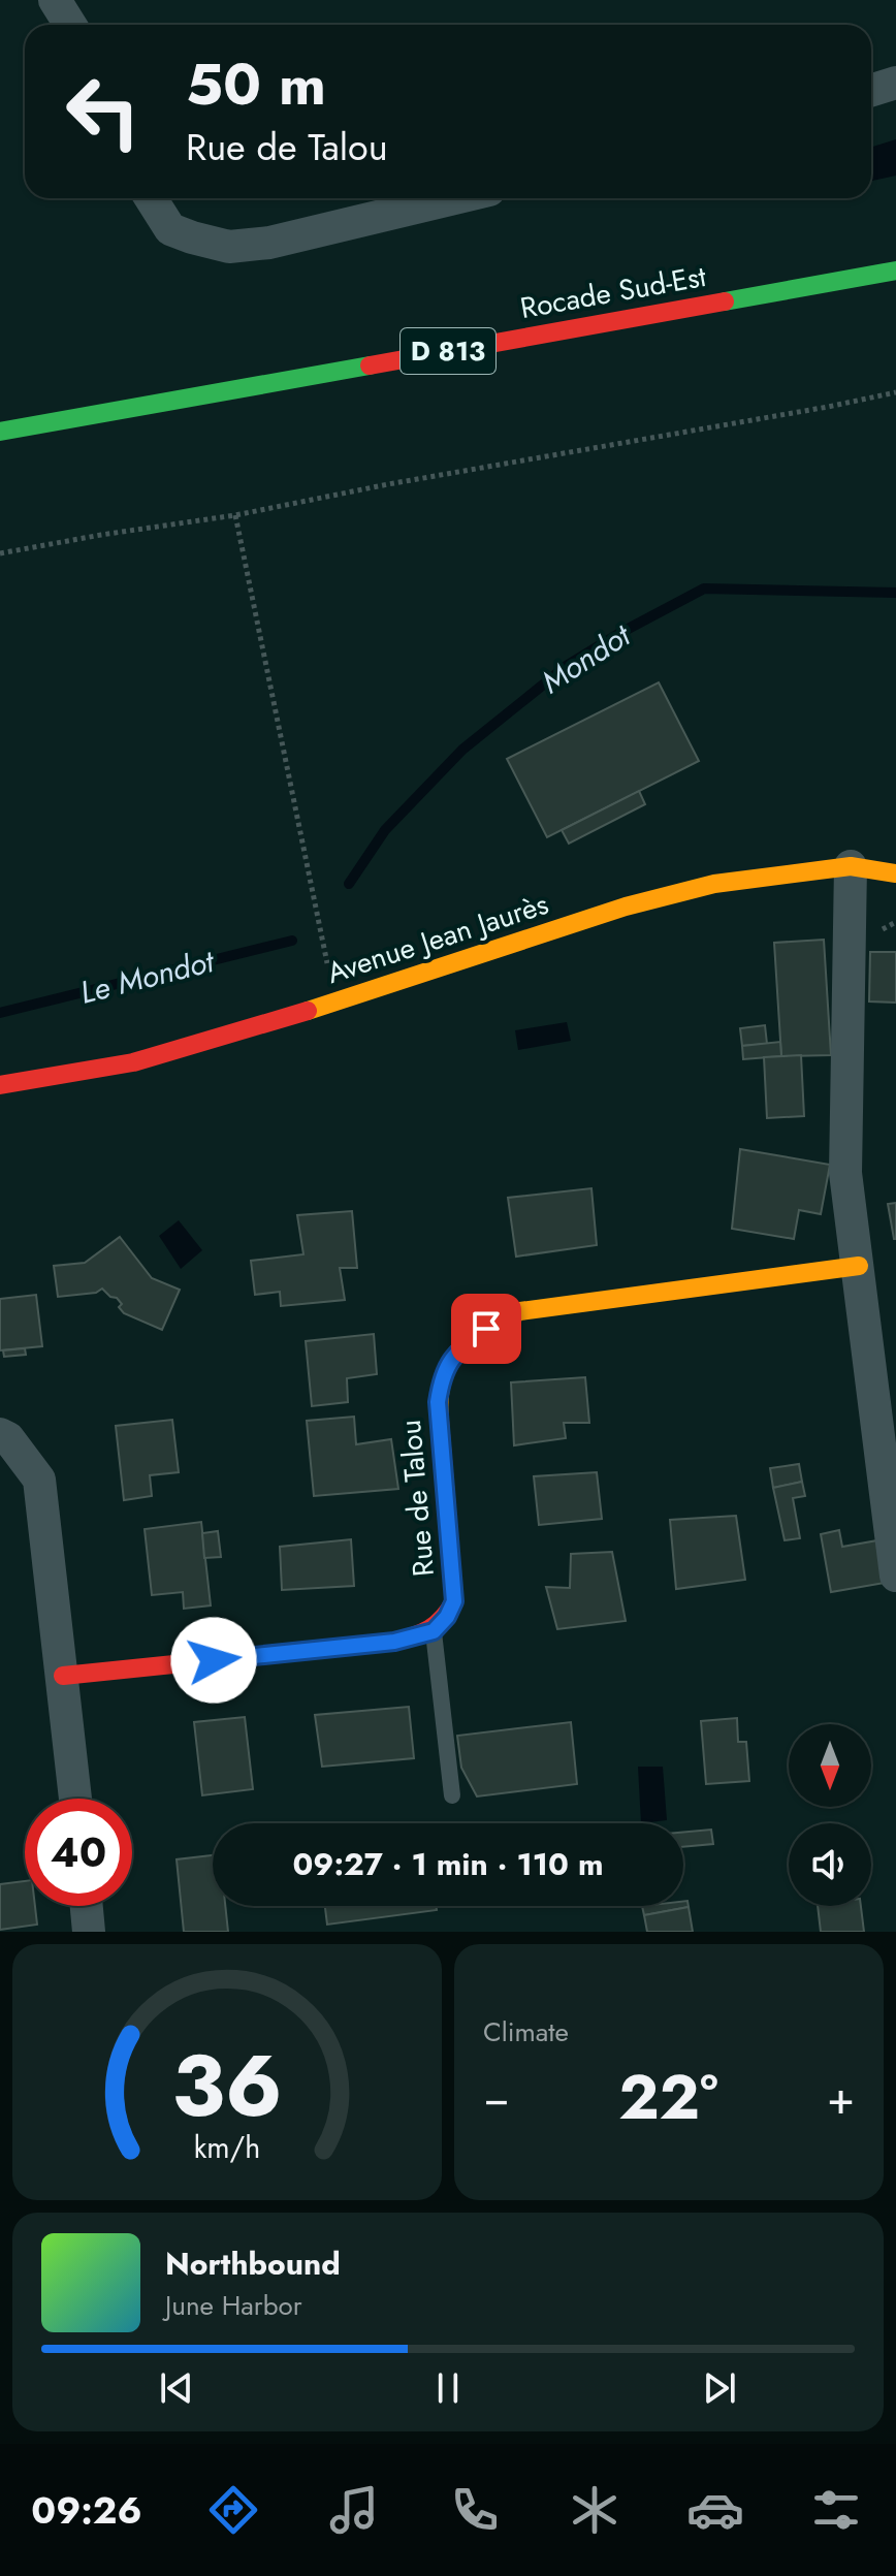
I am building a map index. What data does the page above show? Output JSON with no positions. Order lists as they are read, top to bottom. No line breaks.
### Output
{"streets":{"street":["Rocade Sud-Est","D 813","Avenue Jean Jaurès","Rue de Talou"]},"water":["Mondot","Le Mondot"],"north":"bottom","page":{"turn":["50 m","Rue de Talou"],"limit":"40","trip":"09:27 · 1 min · 110 m","tile":"Climate","heat":["−","22°","+"],"song":["Northbound","June Harbor"],"tabs":"09:26","gauge":["36","km/h"]}}
